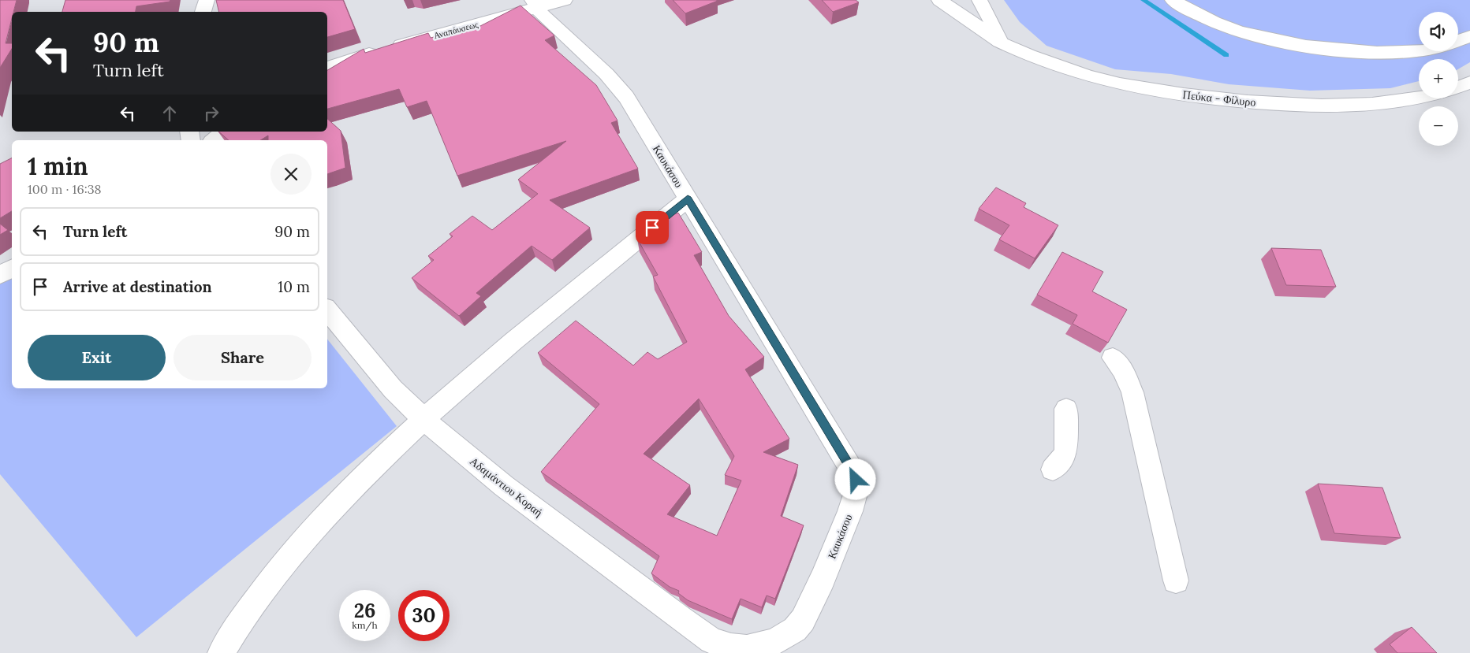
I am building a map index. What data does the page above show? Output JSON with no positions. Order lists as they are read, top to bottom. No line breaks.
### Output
{"streets":{"street":["Αναπάυσεως","Πεύκα - Φίλυρο","Καυκάσου","Αδαμάντιου Κοραή"]},"crossings":[["Αναπάυσεως","Καυκάσου"],["Καυκάσου","Αδαμάντιου Κοραή"]],"page":{"map_buttons":["+","−"],"turn":["90 m","Turn left"],"heading":["1 min","100 m · 16:38"],"list":[{"name":"Turn left","value":"90 m"},{"name":"Arrive at destination","value":"10 m"}],"buttons":["Exit","Share"],"speed":"26 km/h","limit":"30"}}
